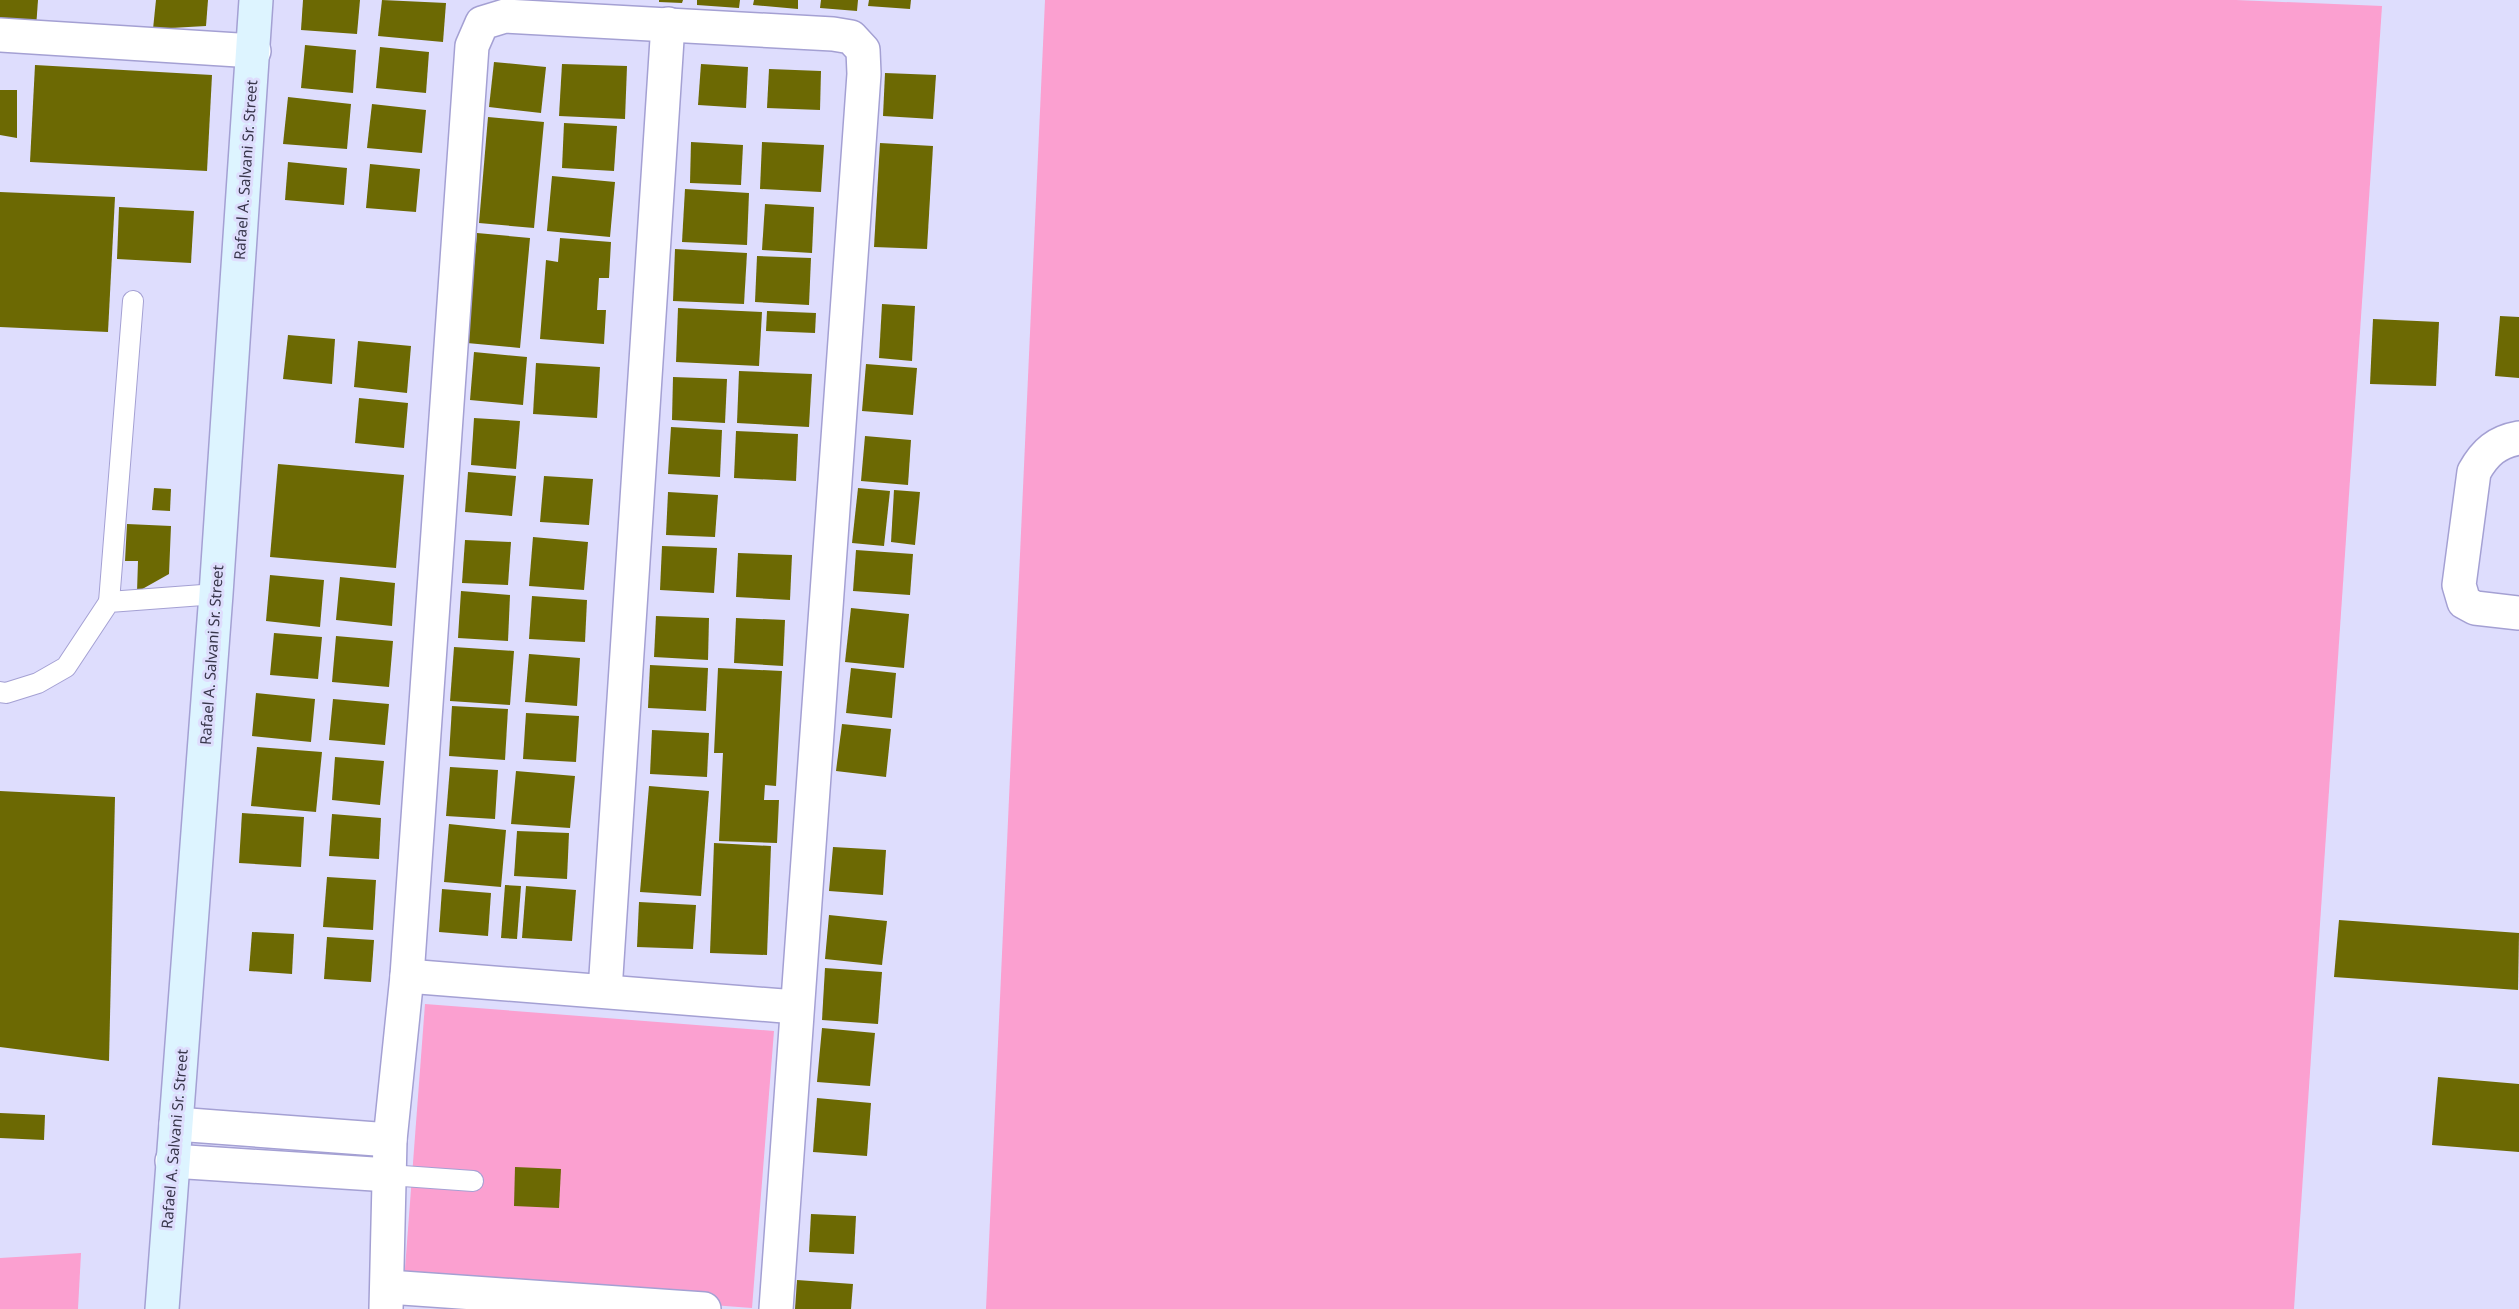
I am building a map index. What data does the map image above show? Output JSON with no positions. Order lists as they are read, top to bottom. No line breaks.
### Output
{"streets":{"street":["Rafael A. Salvani Sr. Street"]}}
